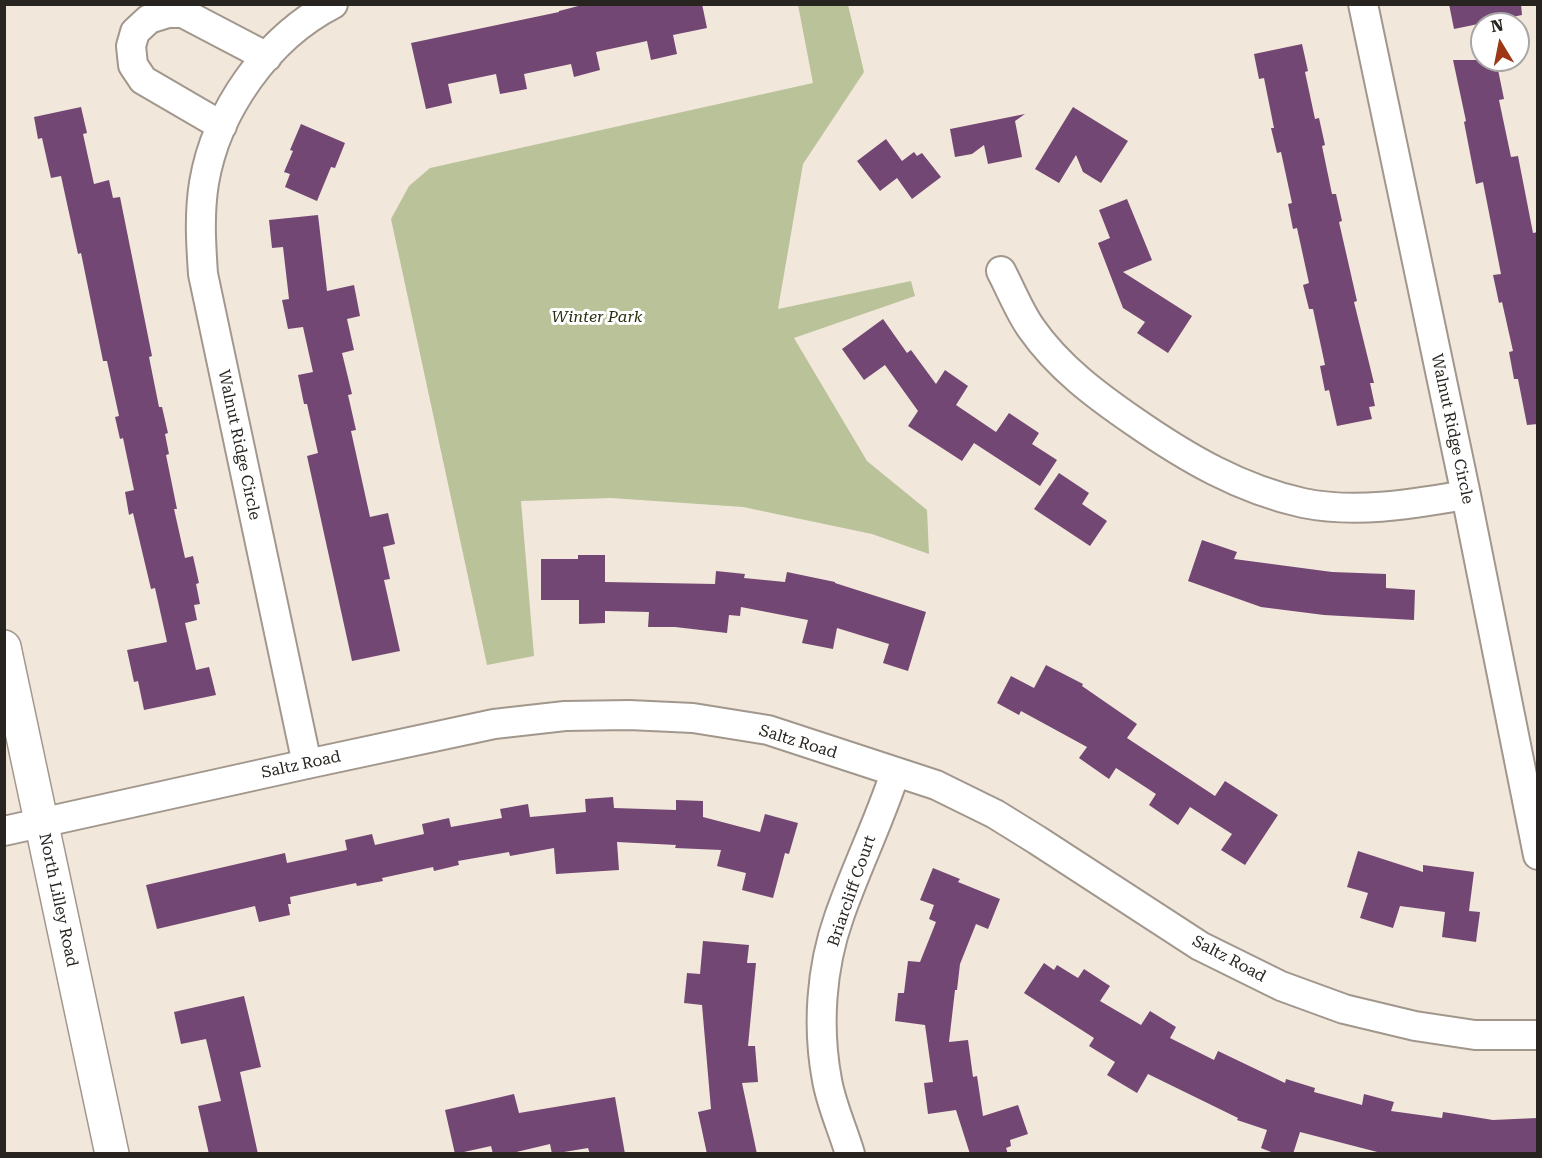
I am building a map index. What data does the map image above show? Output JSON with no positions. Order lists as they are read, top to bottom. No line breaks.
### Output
{"streets":{"street":["Walnut Ridge Circle","Saltz Road","Briarcliff Court","North Lilley Road"]},"crossings":[["Walnut Ridge Circle","Saltz Road"],["Saltz Road","Briarcliff Court"],["Saltz Road","North Lilley Road"]],"parks":["Winter Park"],"north":"top"}
